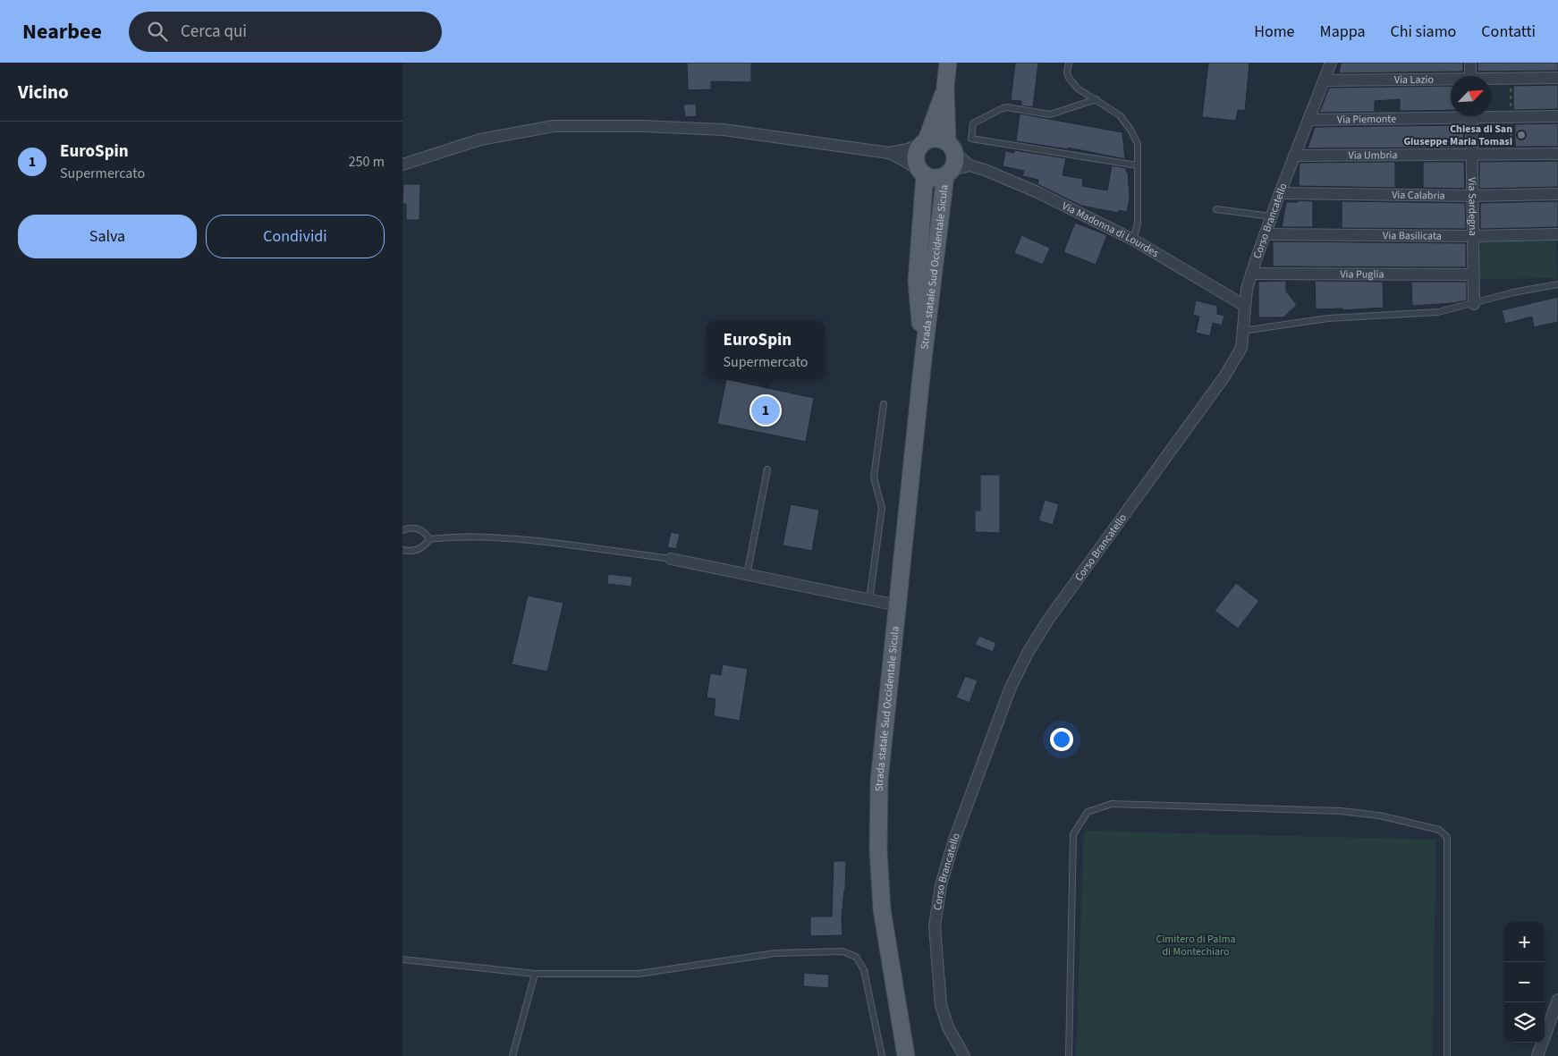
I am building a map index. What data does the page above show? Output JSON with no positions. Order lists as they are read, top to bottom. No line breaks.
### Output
{"streets":{"main road":["Strada statale Sud Occidentale Sicula"],"street":["Via Lazio","Via Piemonte","Via Umbria","Via Calabria","Via Sardegna","Corso Brancatello","Via Madonna di Lourdes","Via Basilicata","Via Puglia"]},"crossings":[["Via Lazio","Corso Brancatello"],["Via Piemonte","Corso Brancatello"],["Via Umbria","Via Sardegna"],["Via Umbria","Corso Brancatello"],["Via Calabria","Via Sardegna"],["Via Calabria","Corso Brancatello"],["Via Sardegna","Via Basilicata"],["Via Sardegna","Via Puglia"],["Corso Brancatello","Via Madonna di Lourdes"],["Corso Brancatello","Via Basilicata"],["Corso Brancatello","Via Puglia"],["Via Madonna di Lourdes","Strada statale Sud Occidentale Sicula"]],"parks":["Cimitero di Palma di Montechiaro"],"places":["Chiesa di San Giuseppe Maria Tomasi"],"north":"top right","page":{"header":"Nearbee","search":"Cerca qui","nav":["Home","Mappa","Chi siamo","Contatti"],"heading":"Vicino","list":[{"mark":"1","name":"EuroSpin","note":"Supermercato","value":"250 m"}],"buttons":["Salva","Condividi"],"popup":["EuroSpin","Supermercato"],"pins":"1","map_buttons":["+","−"]}}
